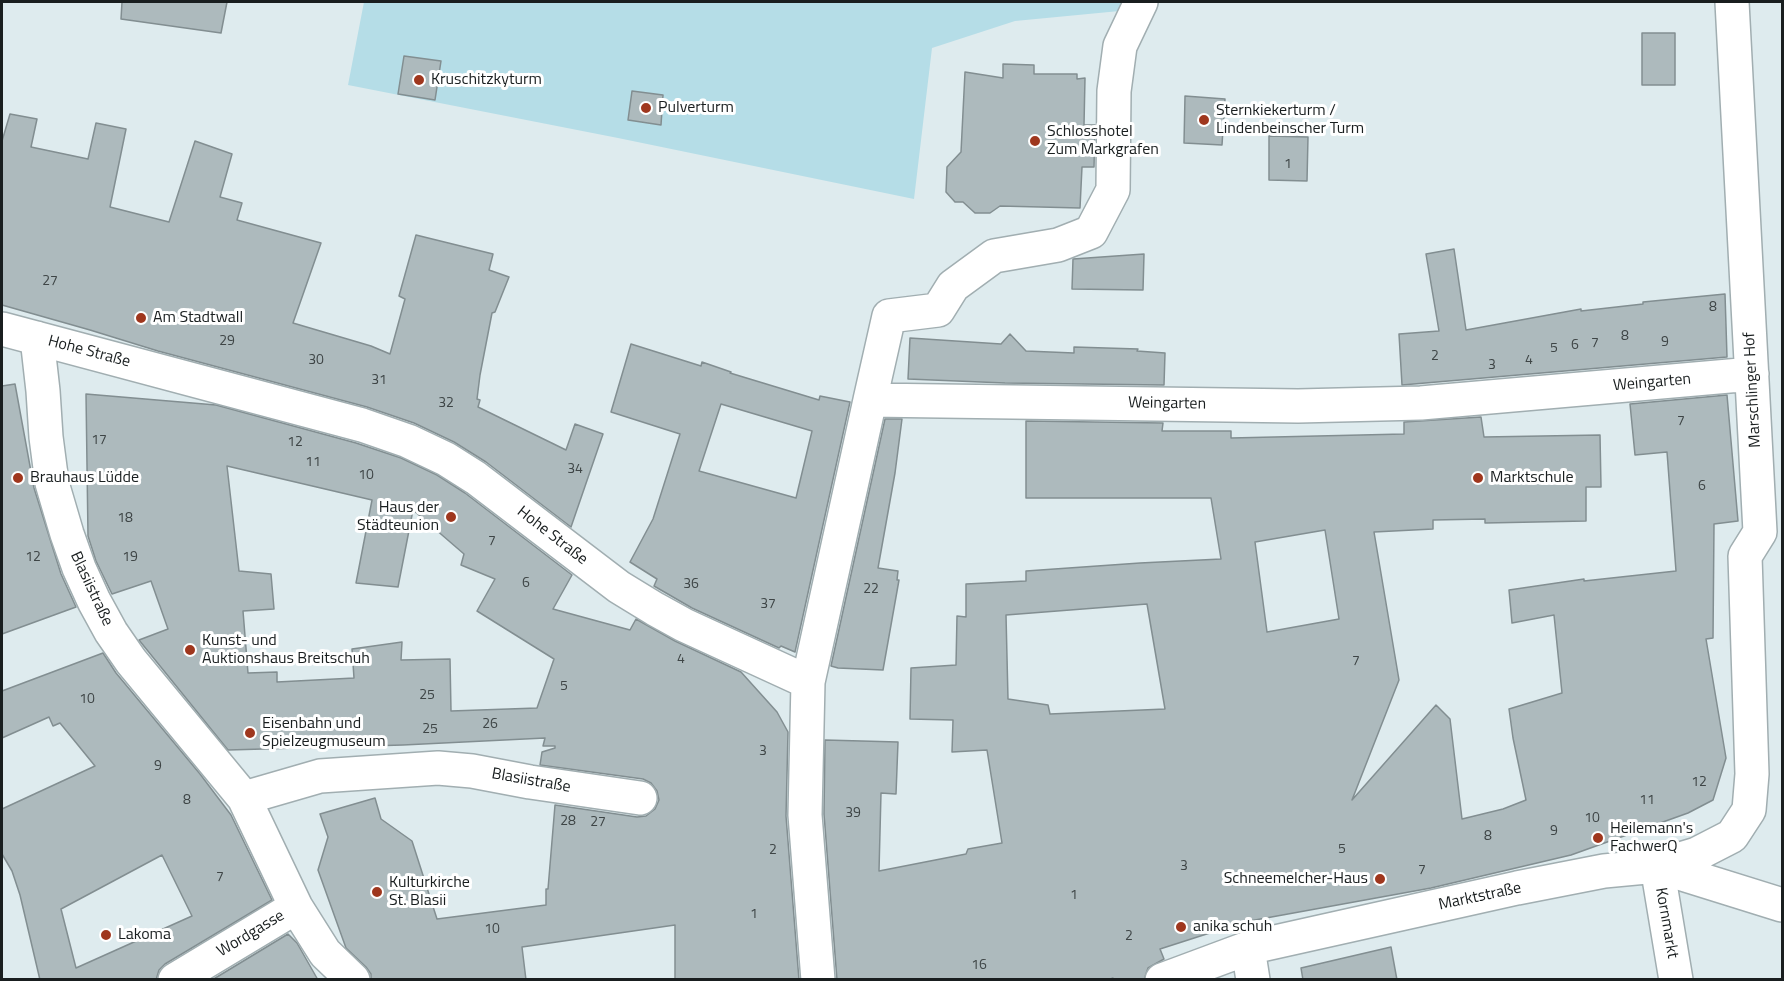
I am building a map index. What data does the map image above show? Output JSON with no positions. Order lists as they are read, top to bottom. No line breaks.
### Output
{"streets":{"street":["Hohe Straße","Weingarten","Marschlinger Hof","Blasiistraße","Marktstraße","Kornmarkt","Wordgasse"]},"crossings":[["Hohe Straße","Blasiistraße"],["Weingarten","Marschlinger Hof"],["Marschlinger Hof","Marktstraße"],["Blasiistraße","Wordgasse"],["Marktstraße","Kornmarkt"]],"places":["Kruschitzkyturm","Pulverturm","Sternkiekerturm / Lindenbeinscher Turm","Schlosshotel Zum Markgrafen","Am Stadtwall","Brauhaus Lüdde","Marktschule","Haus der Städteunion","Kunst- und Auktionshaus Breitschuh","Eisenbahn und Spielzeugmuseum","Heilemann's FachwerQ","Schneemelcher-Haus","Kulturkirche St. Blasii","anika schuh","Lakoma"],"house_numbers":["1","27","8","8","29","9","7","6","5","2","30","4","3","31","32","7","17","12","11","34","10","6","18","7","12","19","6","36","22","37","4","7","5","25","10","26","25","3","9","12","8","11","39","10","28","27","9","8","5","2","3","7","7","1","1","10","2","16"]}
